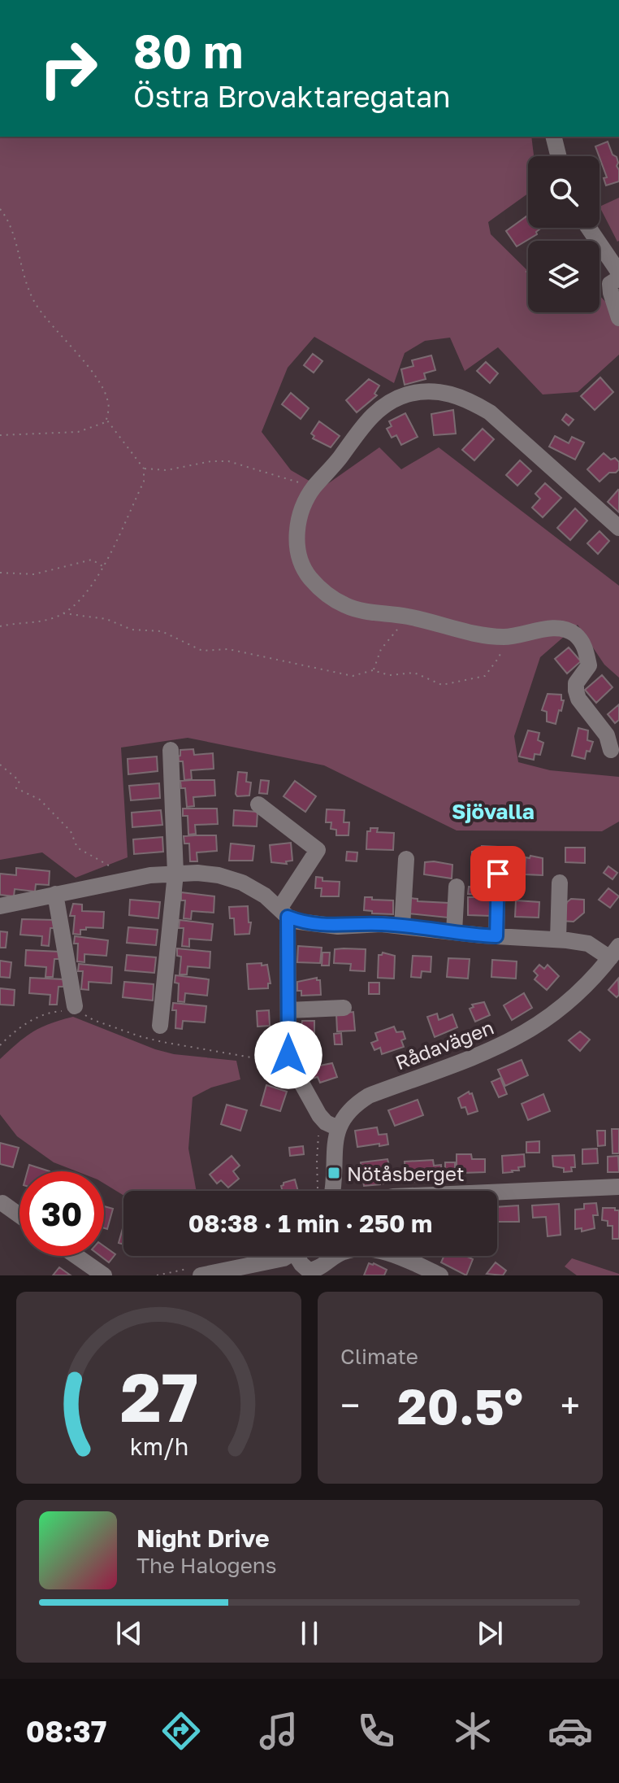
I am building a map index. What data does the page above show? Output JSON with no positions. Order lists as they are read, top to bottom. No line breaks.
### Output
{"streets":{"street":["Rådavägen"]},"districts":["Sjövalla"],"places":{"transit":["Nötåsberget"]},"page":{"turn":["80 m","Östra Brovaktaregatan"],"limit":"30","trip":"08:38 · 1 min · 250 m","tile":"Climate","heat":["−","20.5°","+"],"song":["Night Drive","The Halogens"],"tabs":"08:37","gauge":["27","km/h"]}}
